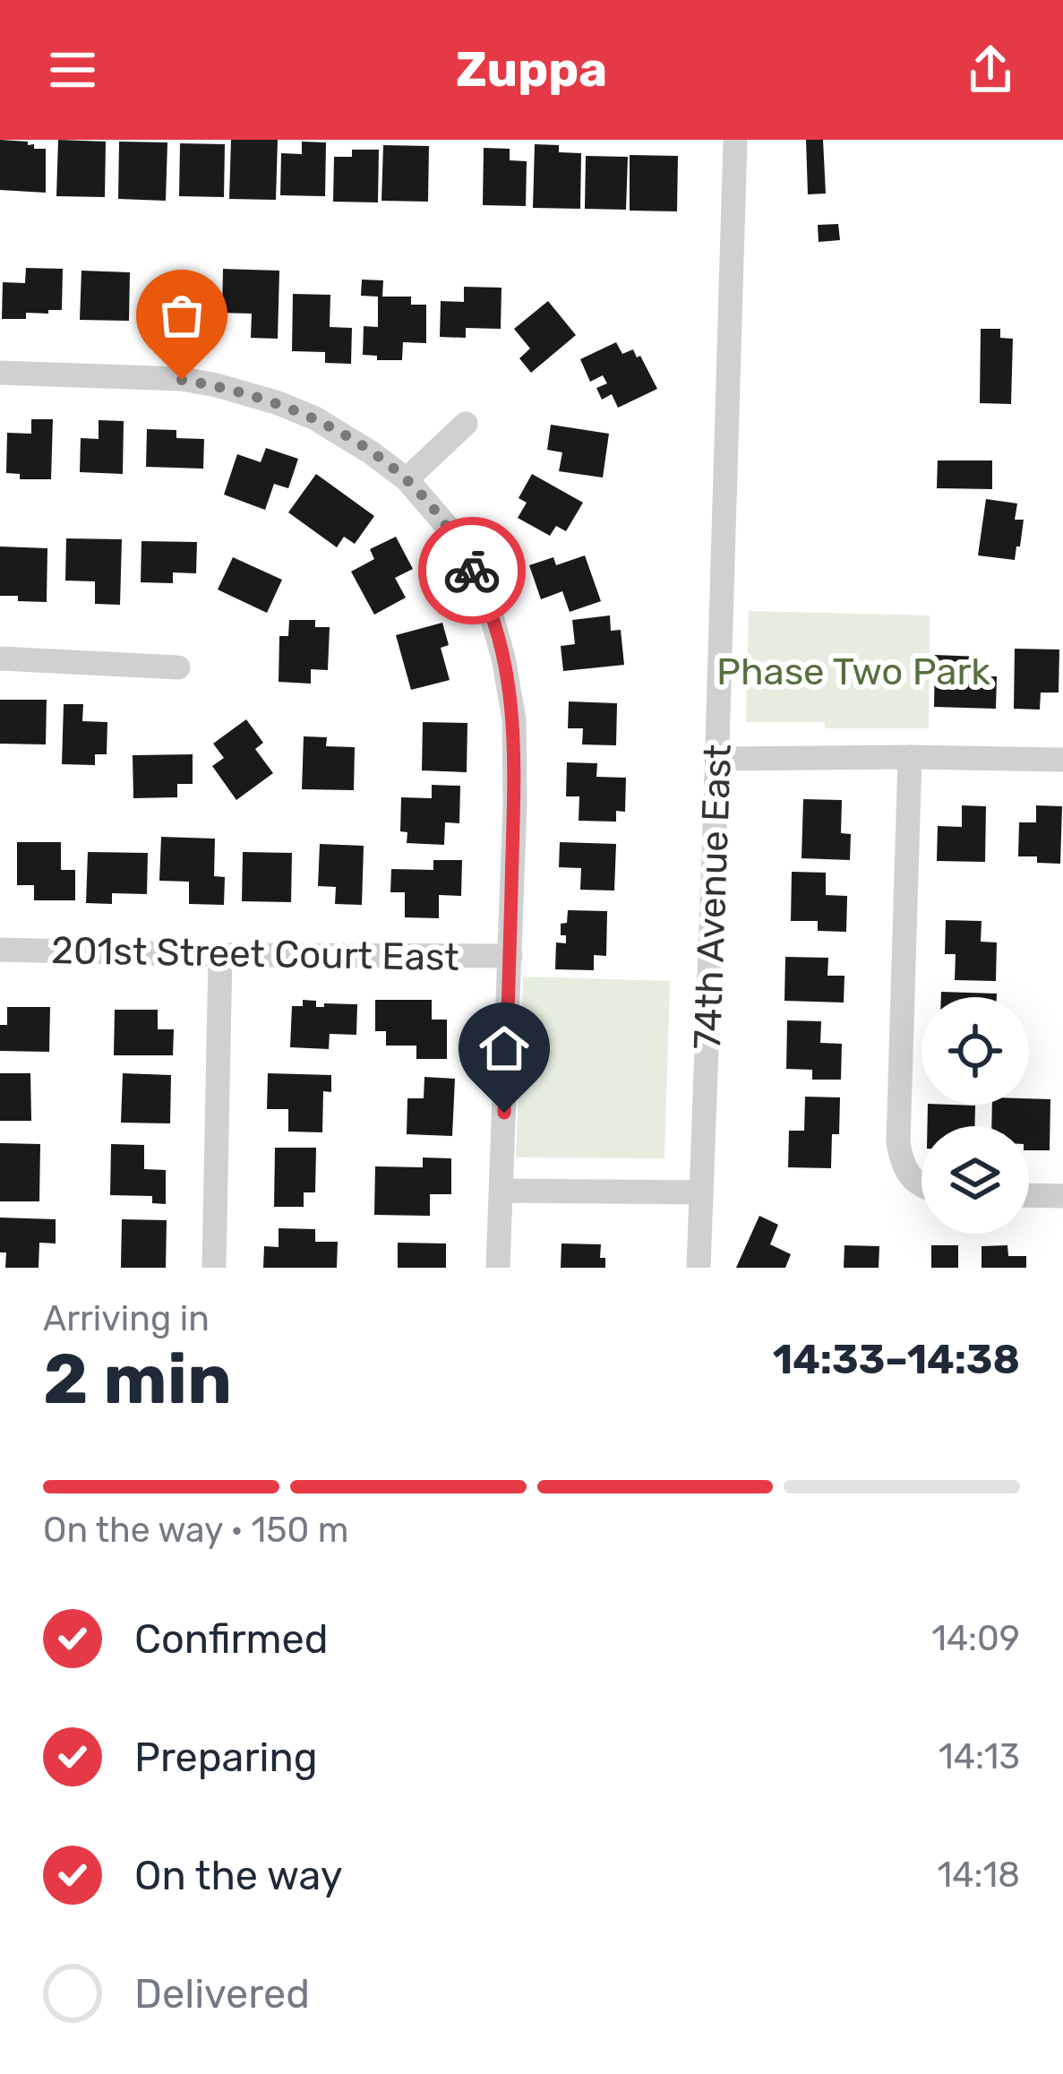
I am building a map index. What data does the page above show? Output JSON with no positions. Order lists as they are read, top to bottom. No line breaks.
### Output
{"streets":{"street":["74th Avenue East","201st Street Court East"]},"parks":["Phase Two Park"],"page":{"header":"Zuppa","heading":["2 min","Arriving in","14:33–14:38"],"bar":"On the way · 150 m","list":[["Confirmed","14:09"],["Preparing","14:13"],["On the way","14:18"],"Delivered"]}}
